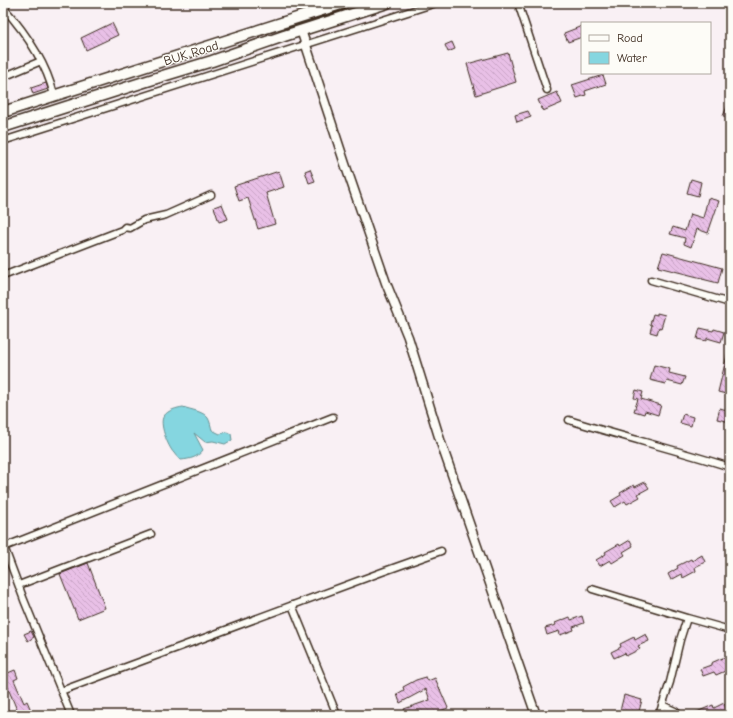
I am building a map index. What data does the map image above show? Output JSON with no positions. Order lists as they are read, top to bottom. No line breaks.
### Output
{"streets":{"main road":["BUK Road"]},"legend":["Road","Water"]}
